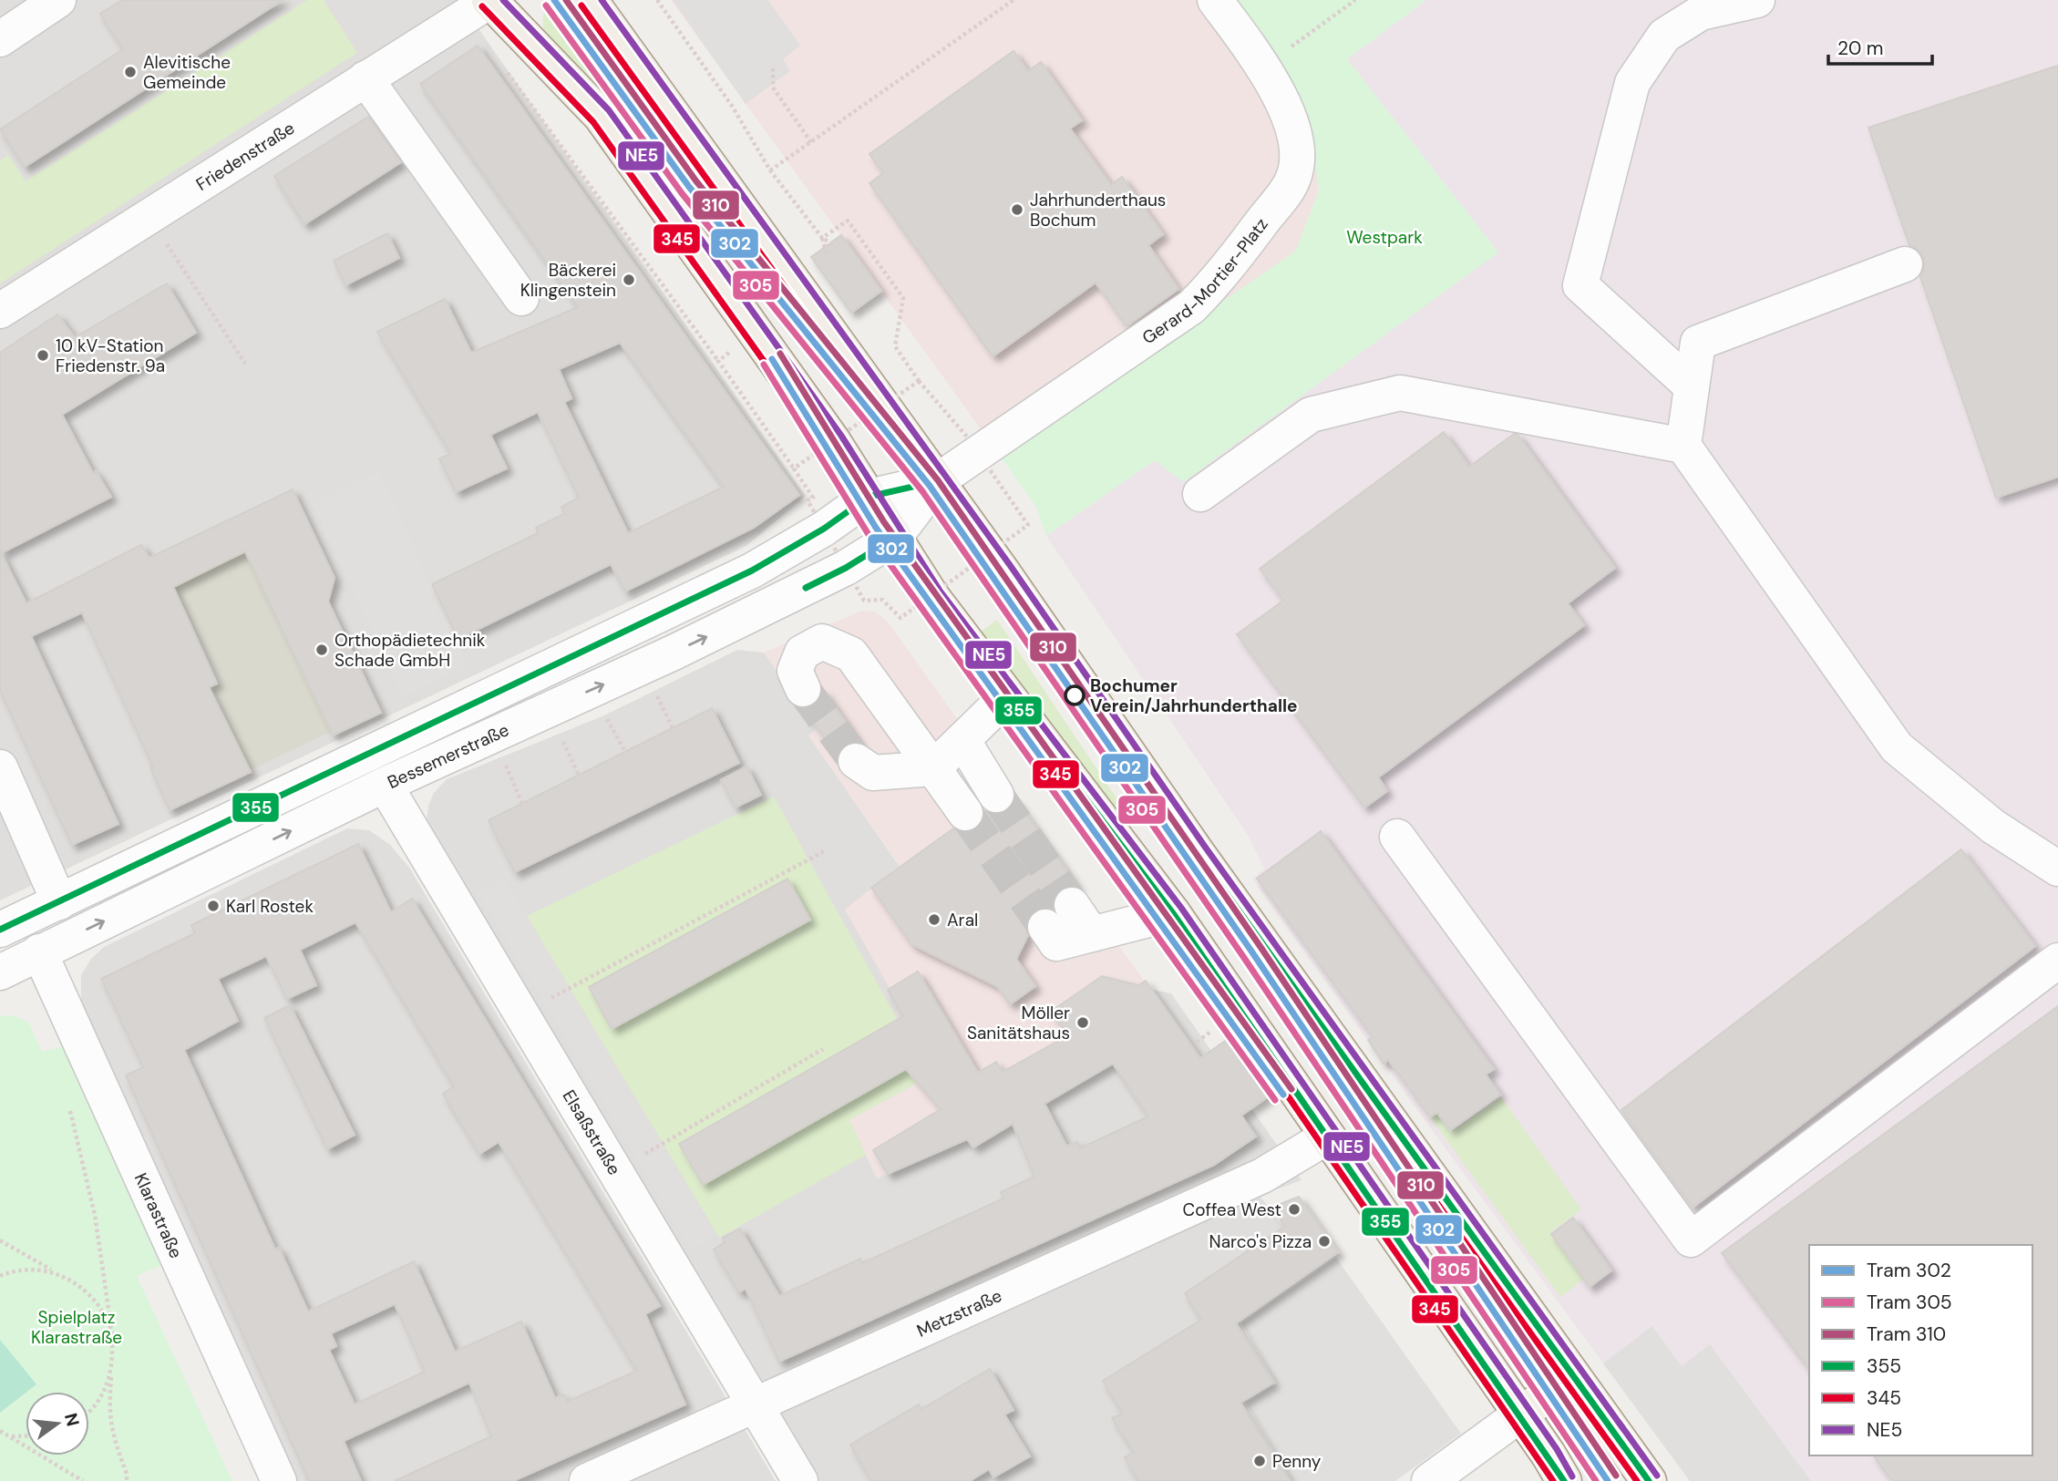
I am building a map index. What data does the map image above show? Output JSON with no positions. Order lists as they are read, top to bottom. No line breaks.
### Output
{"streets":{"street":["Friedenstraße","Gerard-Mortier-Platz","Bessemerstraße","Elsaßstraße","Klarastraße","Metzstraße"]},"crossings":[["Bessemerstraße","Elsaßstraße"],["Bessemerstraße","Klarastraße"],["Elsaßstraße","Metzstraße"]],"parks":["Westpark","Spielplatz Klarastraße"],"places":["Alevitische Gemeinde","Jahrhunderthaus Bochum","Bäckerei Klingenstein","10 kV-Station Friedenstr. 9a","Orthopädietechnik Schade GmbH","Bochumer Verein/Jahrhunderthalle","Karl Rostek","Aral","Möller Sanitätshaus","Coffea West","Narco's Pizza","Penny"],"lines":["tram line 302","tram line 310","transit line NE5","tram line 305","transit line 345","transit line 355"],"legend":["Tram 302","Tram 305","Tram 310","355","345","NE5"],"scale_bar":"20 m","north":"right"}
